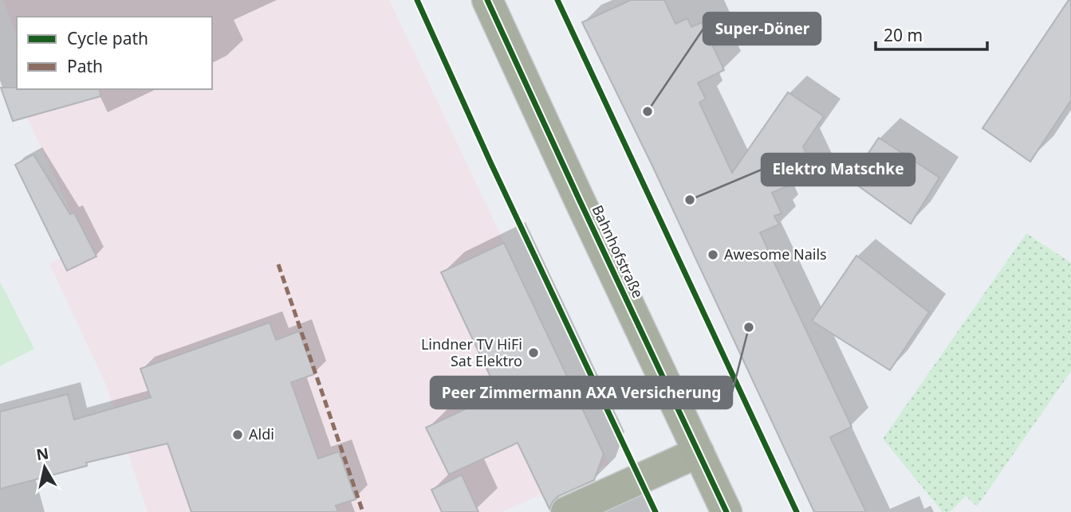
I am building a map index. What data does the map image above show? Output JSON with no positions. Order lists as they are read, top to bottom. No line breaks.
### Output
{"streets":{"main road":["Bahnhofstraße"]},"places":["Super-Döner","Elektro Matschke","Awesome Nails","Peer Zimmermann AXA Versicherung","Lindner TV HiFi Sat Elektro","Aldi"],"legend":["Cycle path","Path"],"scale_bar":"20 m","north":"top"}
